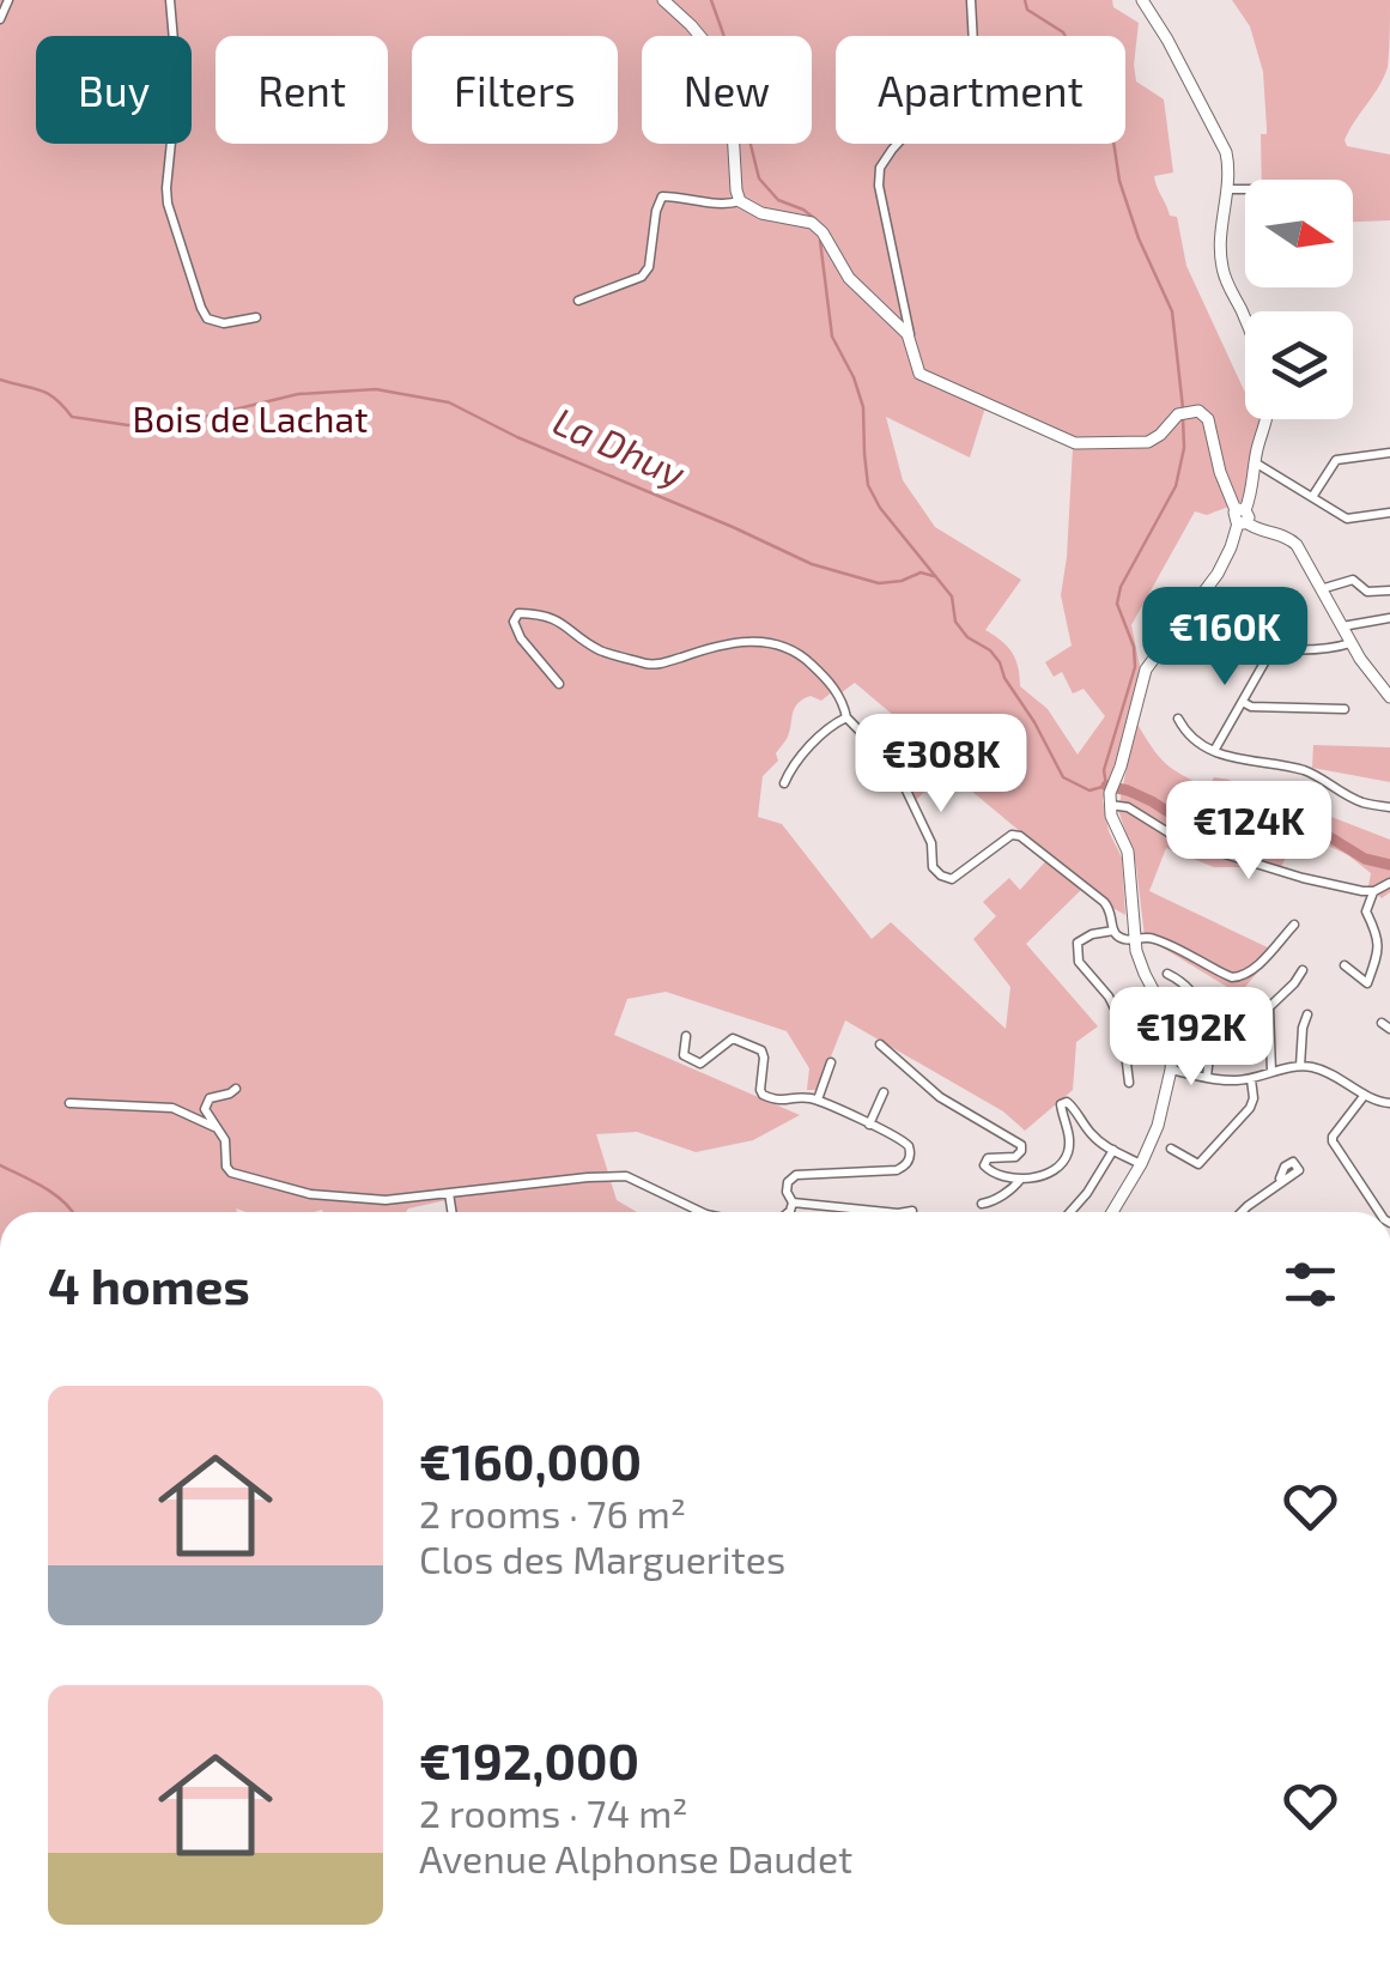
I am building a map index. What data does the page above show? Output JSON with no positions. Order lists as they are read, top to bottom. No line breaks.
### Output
{"water":["La Dhuy"],"parks":["Bois de Lachat"],"north":"right","page":{"chip":["Buy","Rent","Filters","New","Apartment"],"price":["€160K","€308K","€124K","€192K"],"heading":"4 homes","list":[{"name":"€160,000","note":"2 rooms · 76 m² · Clos des Marguerites"},{"name":"€192,000","note":"2 rooms · 74 m² · Avenue Alphonse Daudet"}]}}
